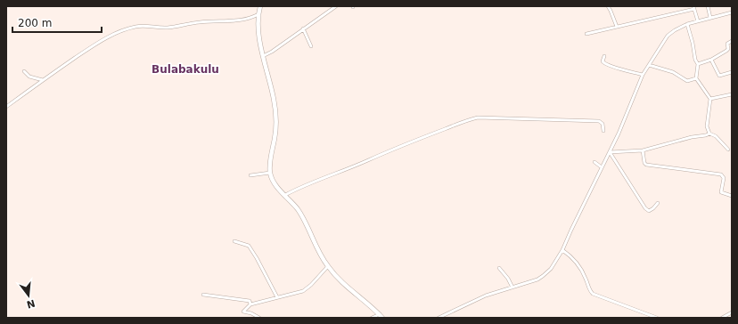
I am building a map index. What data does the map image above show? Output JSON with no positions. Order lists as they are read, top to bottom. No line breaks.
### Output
{"districts":["Bulabakulu"],"scale_bar":"200 m","north":"bottom"}
